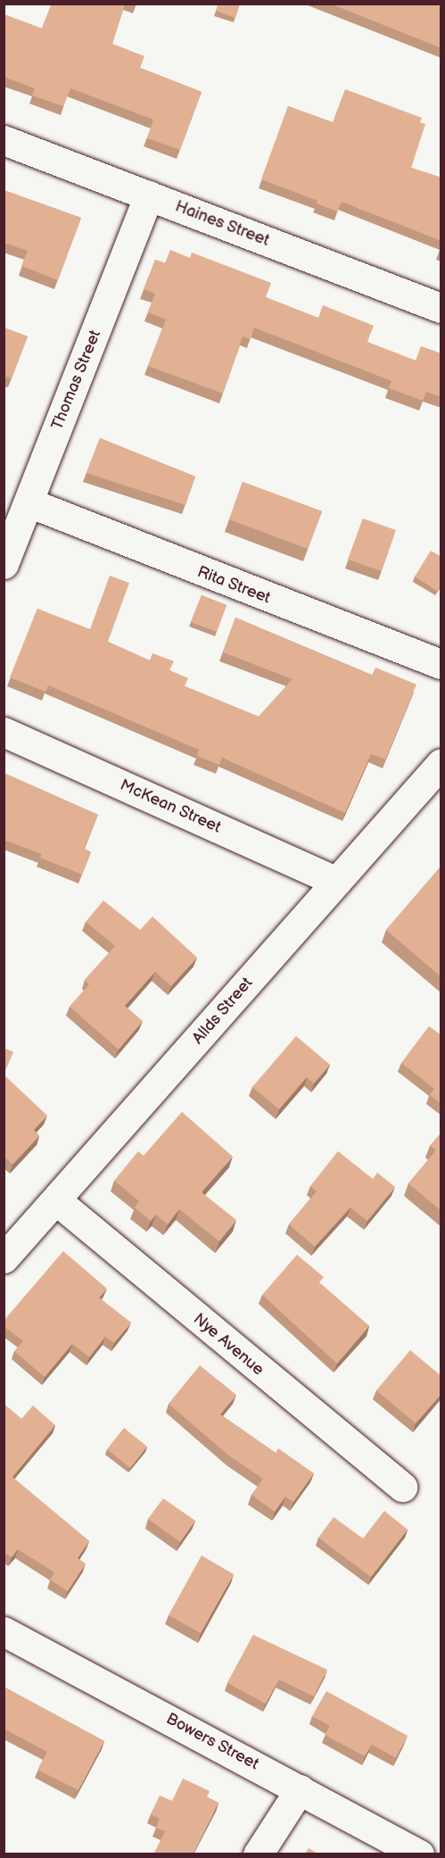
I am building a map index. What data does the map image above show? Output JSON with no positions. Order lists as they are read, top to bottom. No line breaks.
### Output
{"streets":{"street":["Haines Street","Thomas Street","Rita Street","McKean Street","Allds Street","Nye Avenue","Bowers Street"]},"crossings":[["Haines Street","Thomas Street"],["Thomas Street","Rita Street"],["McKean Street","Allds Street"],["Allds Street","Nye Avenue"]]}
